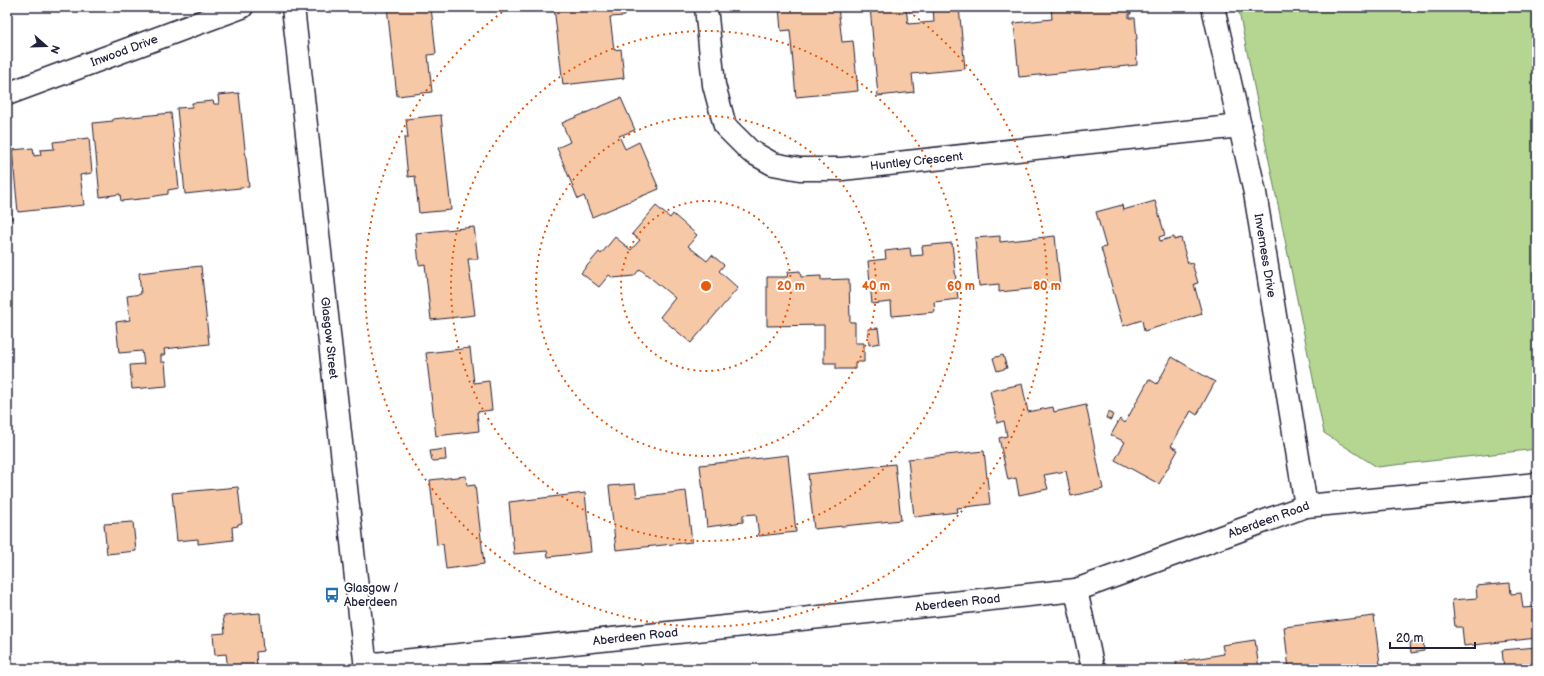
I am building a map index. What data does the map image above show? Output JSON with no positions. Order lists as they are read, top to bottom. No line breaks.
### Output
{"streets":{"street":["Inwood Drive","Huntley Crescent","Inverness Drive","Glasgow Street","Aberdeen Road"]},"crossings":[["Huntley Crescent","Inverness Drive"],["Inverness Drive","Aberdeen Road"],["Glasgow Street","Aberdeen Road"]],"places":{"bus stop":["Glasgow / Aberdeen"]},"scale_bar":"20 m","north":"right","rings":["20 m","40 m","60 m","80 m"]}
